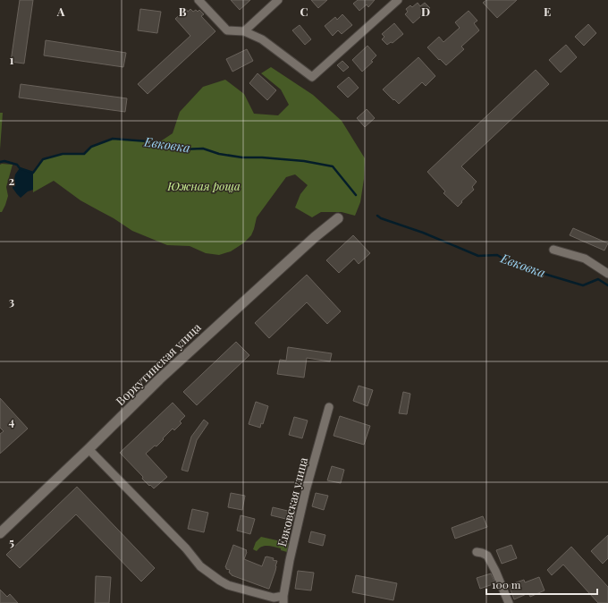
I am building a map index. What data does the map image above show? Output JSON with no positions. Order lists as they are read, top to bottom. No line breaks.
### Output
{"streets":{"street":["Воркутинская улица","Евковская улица"]},"water":["Евковка"],"parks":["Южная роща"],"scale_bar":"100 m","grid":{"columns":["A","B","C","D","E"],"rows":["1","2","3","4","5"]}}
